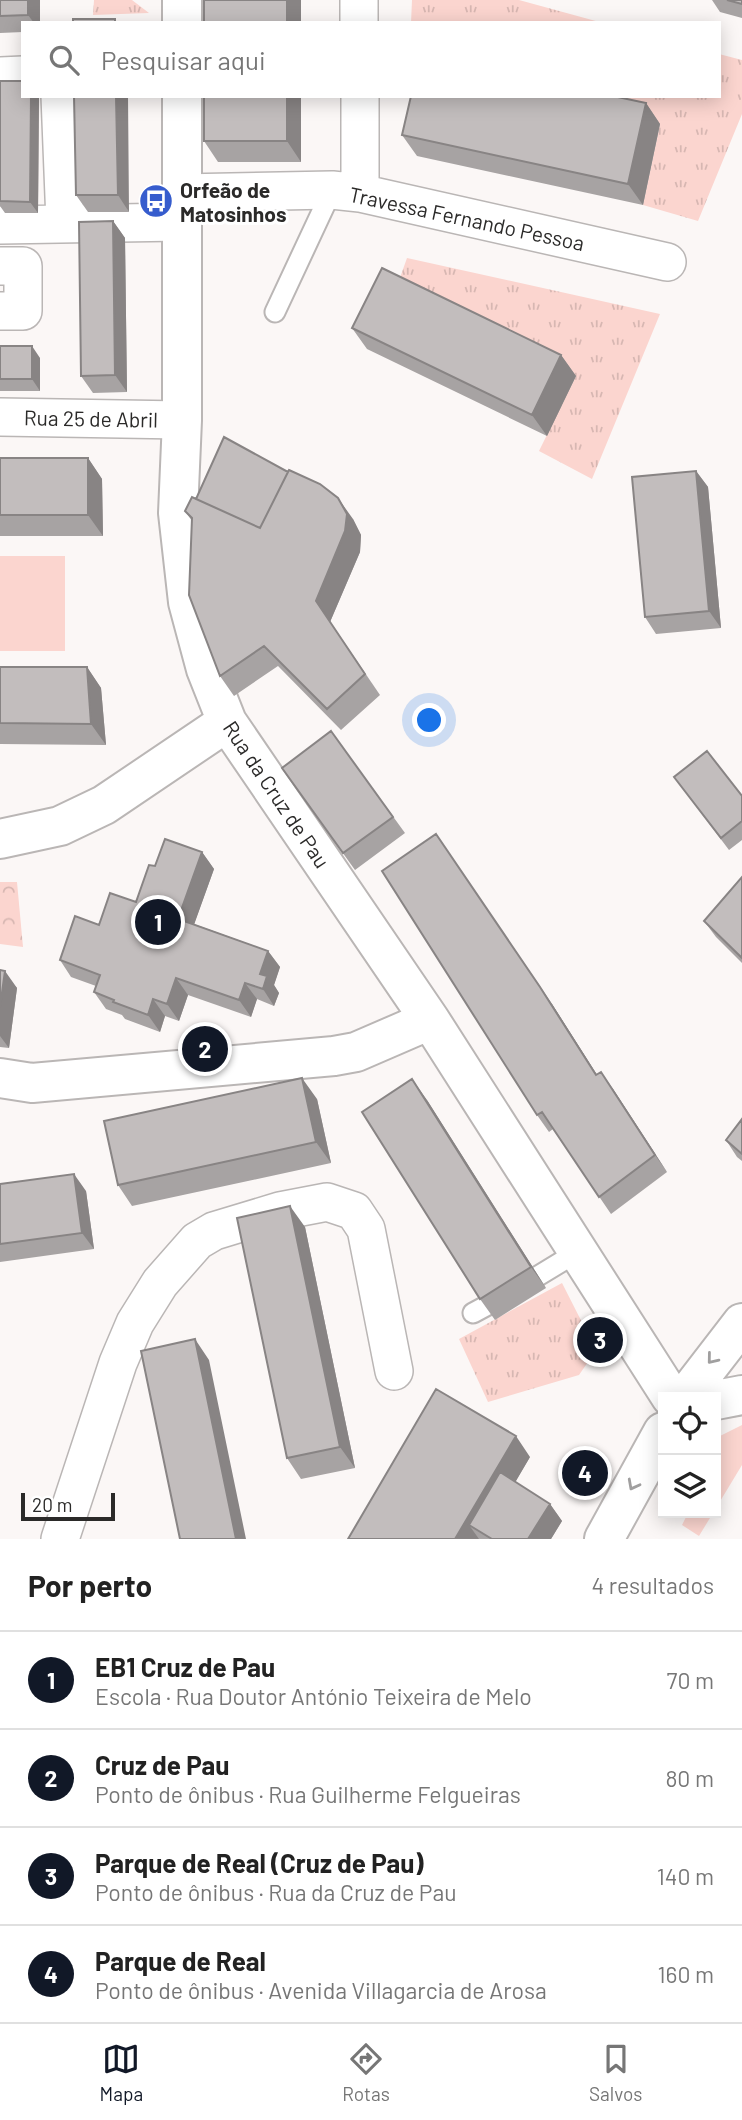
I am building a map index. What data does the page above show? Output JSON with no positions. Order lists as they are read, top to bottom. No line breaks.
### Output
{"streets":{"street":["Travessa Fernando Pessoa","Rua 25 de Abril","Rua da Cruz de Pau"]},"crossings":[["Travessa Fernando Pessoa","Rua da Cruz de Pau"],["Rua 25 de Abril","Rua da Cruz de Pau"]],"places":{"bus stop":["Orfeão de Matosinhos"]},"scale_bar":"20 m","page":{"search":"Pesquisar aqui","pins":["1","2","3","4"],"scale":"20 m","heading":["Por perto","4 resultados"],"list":[{"mark":"1","name":"EB1 Cruz de Pau","note":"Escola · Rua Doutor António Teixeira de Melo","value":"70 m"},{"mark":"2","name":"Cruz de Pau","note":"Ponto de ônibus · Rua Guilherme Felgueiras","value":"80 m"},{"mark":"3","name":"Parque de Real (Cruz de Pau)","note":"Ponto de ônibus · Rua da Cruz de Pau","value":"140 m"},{"mark":"4","name":"Parque de Real","note":"Ponto de ônibus · Avenida Villagarcia de Arosa","value":"160 m"}],"nav":["Mapa","Rotas","Salvos"]}}
